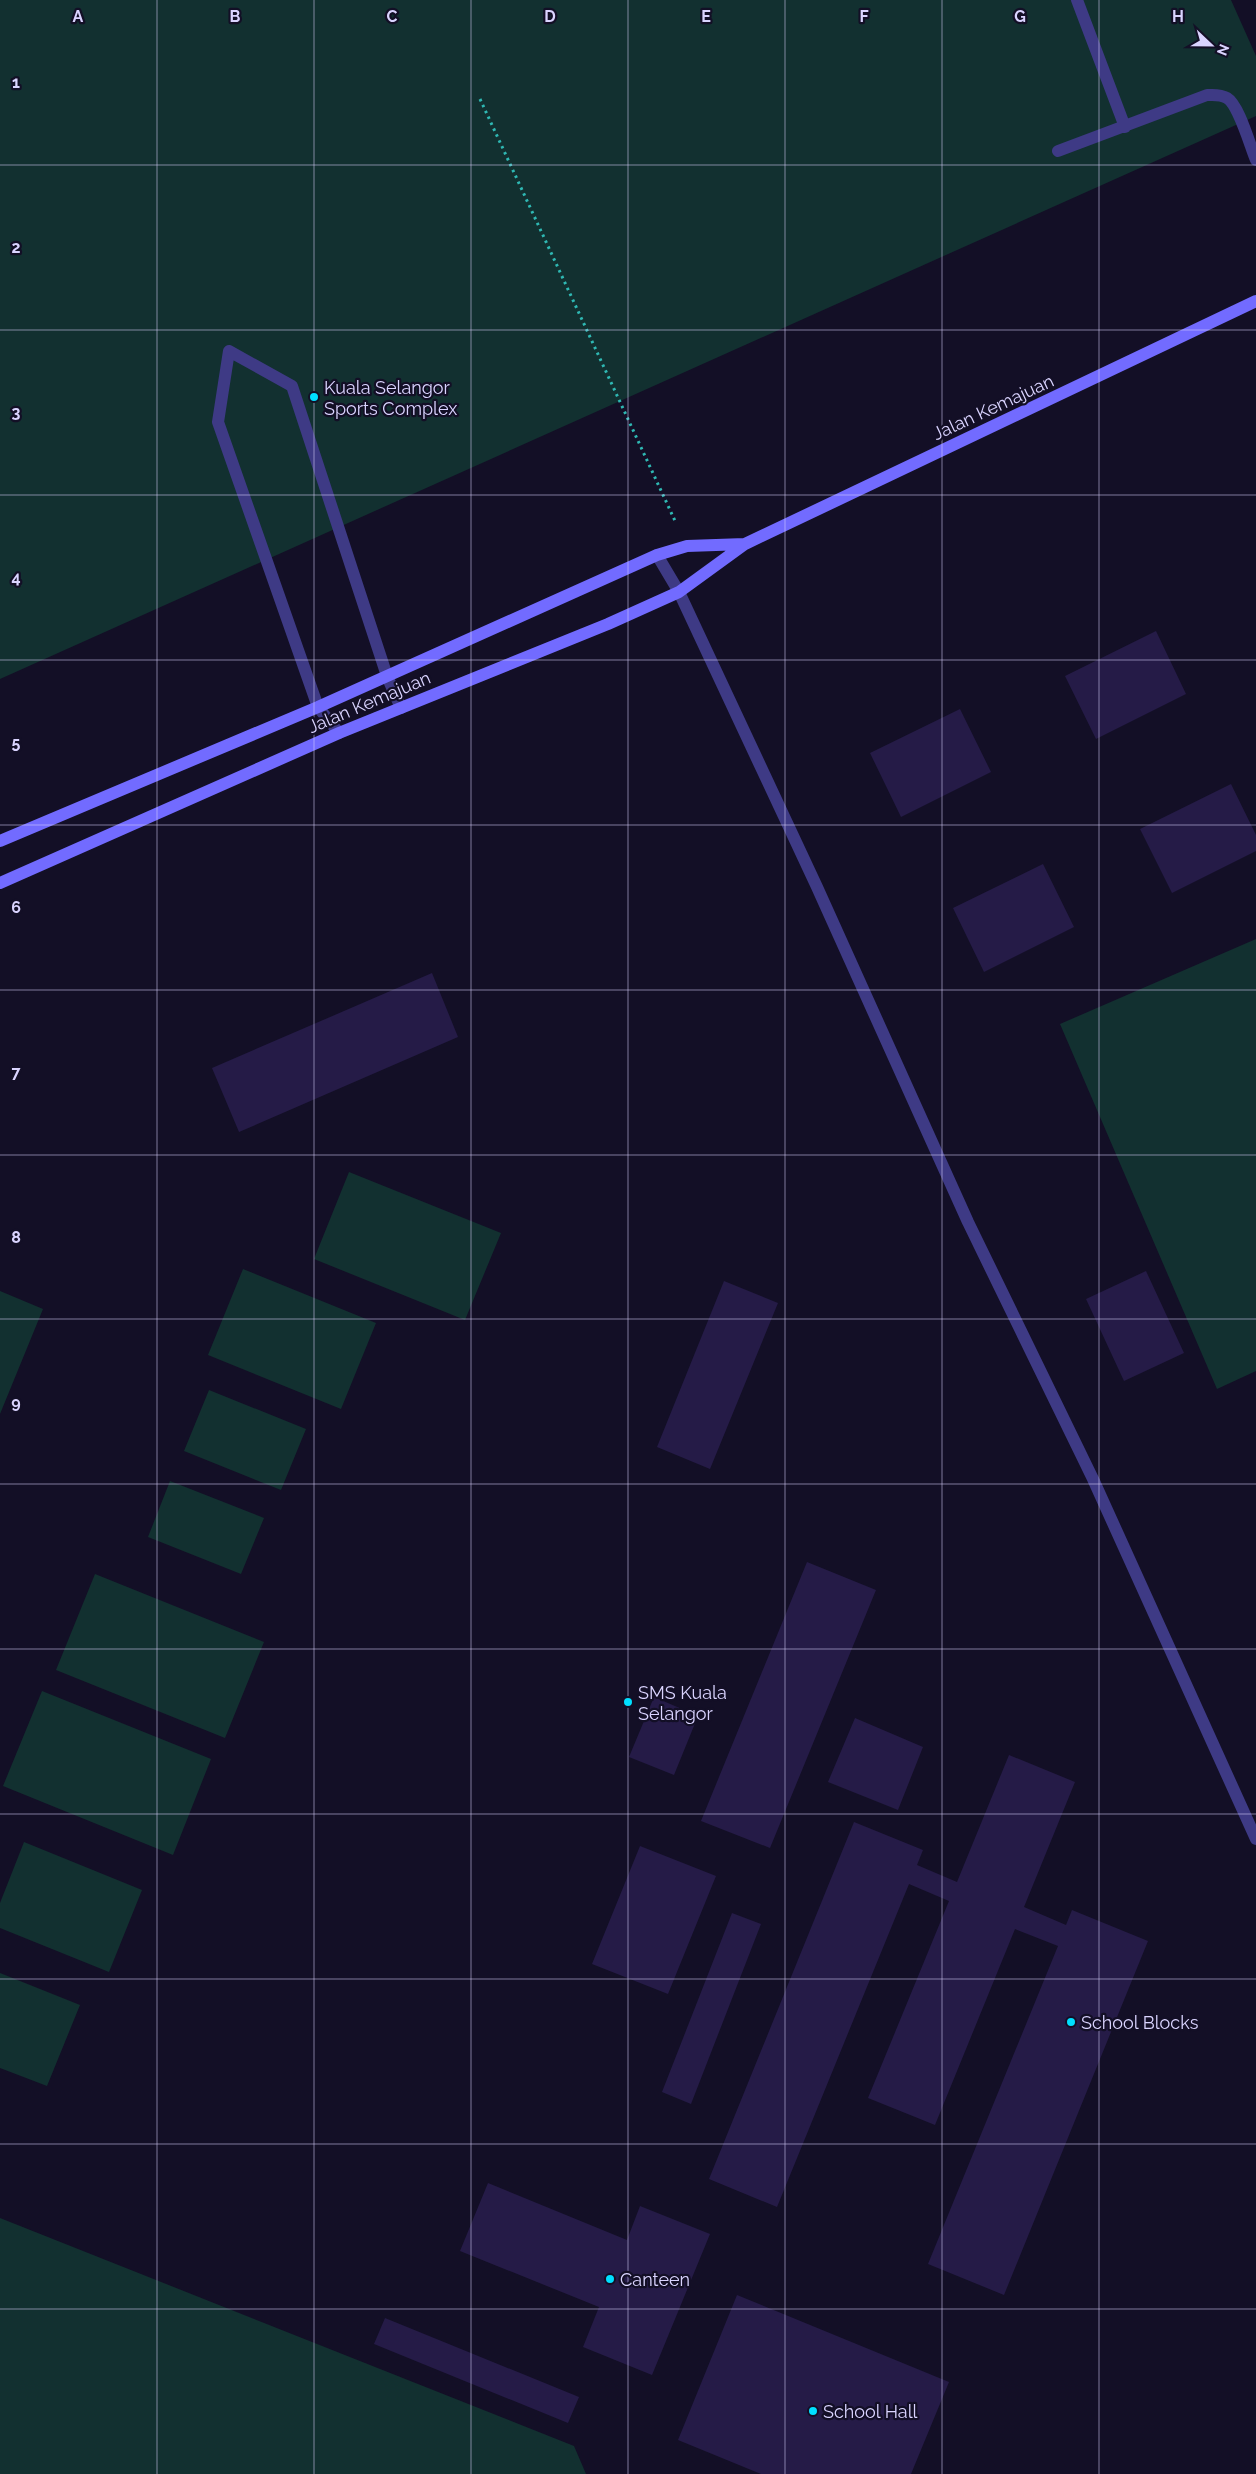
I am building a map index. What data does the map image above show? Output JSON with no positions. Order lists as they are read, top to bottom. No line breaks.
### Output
{"streets":{"street":["Jalan Kemajuan"]},"places":["Kuala Selangor Sports Complex","SMS Kuala Selangor","School Blocks","Canteen","School Hall"],"north":"right","grid":{"columns":["A","B","C","D","E","F","G","H"],"rows":["1","2","3","4","5","6","7","8","9"]}}
